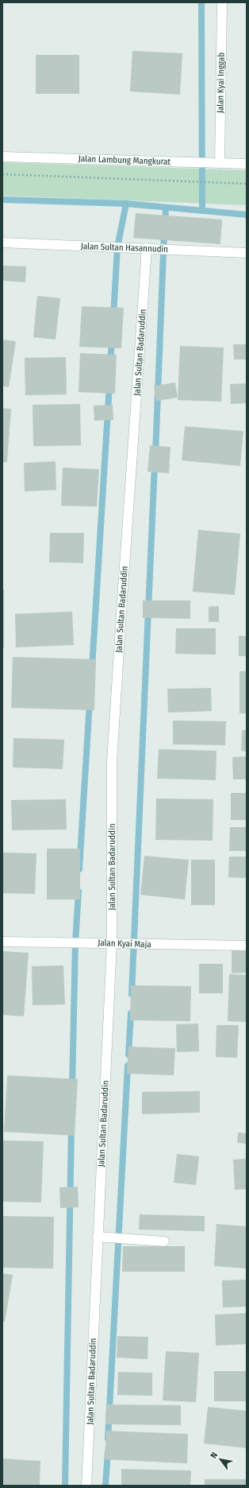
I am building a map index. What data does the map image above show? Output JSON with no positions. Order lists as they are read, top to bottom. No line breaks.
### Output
{"streets":{"street":["Jalan Kyai Inggab","Jalan Lambung Mangkurat","Jalan Sultan Hasannudin","Jalan Sultan Badaruddin","Jalan Kyai Maja"]},"crossings":[["Jalan Kyai Inggab","Jalan Lambung Mangkurat"],["Jalan Sultan Hasannudin","Jalan Sultan Badaruddin"],["Jalan Sultan Badaruddin","Jalan Kyai Maja"]],"north":"top left"}
